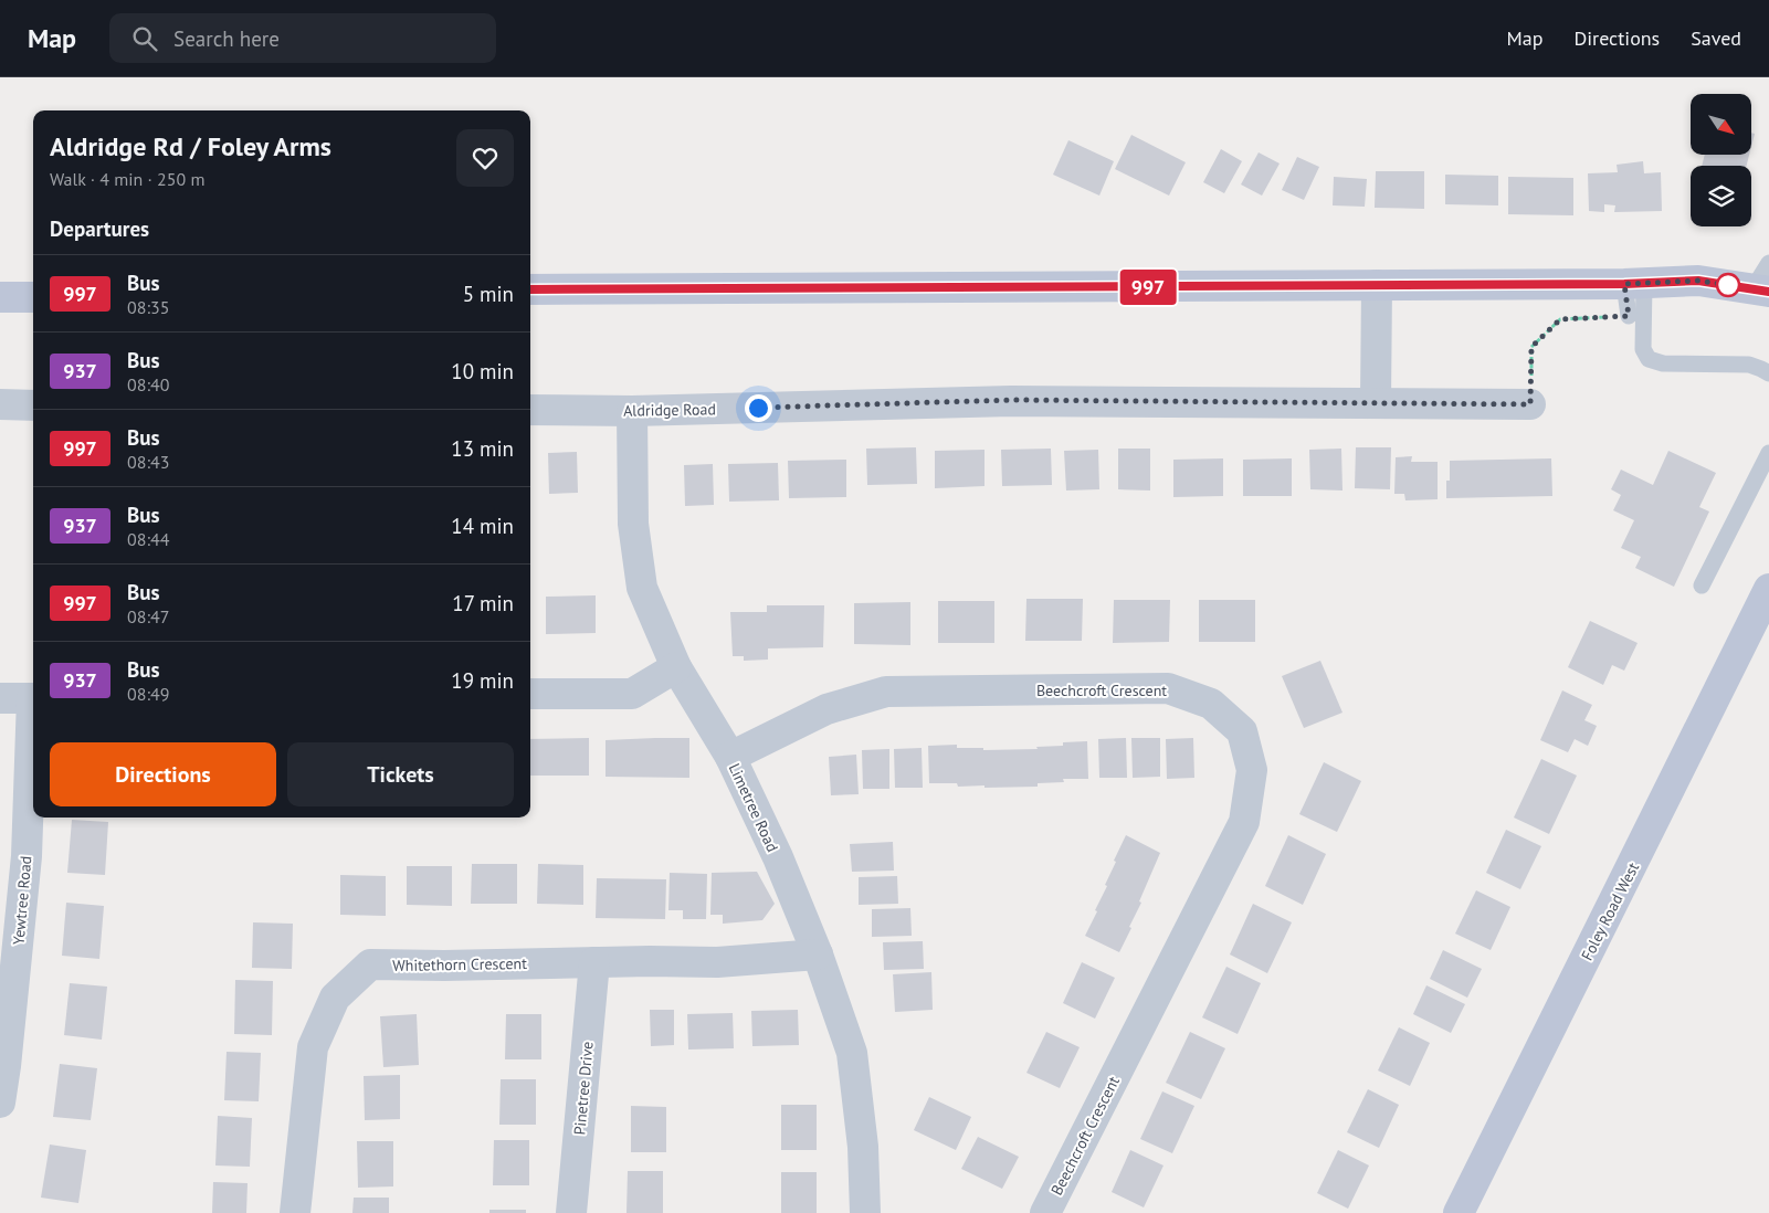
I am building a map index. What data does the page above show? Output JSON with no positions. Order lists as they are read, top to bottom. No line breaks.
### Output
{"streets":{"street":["Aldridge Road","Beechcroft Crescent","Limetree Road","Yewtree Road","Foley Road West","Whitethorn Crescent","Pinetree Drive"]},"crossings":[["Aldridge Road","Limetree Road"],["Beechcroft Crescent","Limetree Road"],["Limetree Road","Whitethorn Crescent"],["Whitethorn Crescent","Pinetree Drive"]],"lines":["bus line 997"],"north":"bottom right","page":{"header":"Map","search":"Search here","nav":["Map","Directions","Saved"],"on_map":"997","heading":[["Aldridge Rd / Foley Arms","Walk · 4 min · 250 m"],"Departures"],"list":[{"mark":"997","name":"Bus","note":"08:35","value":"5 min"},{"mark":"937","name":"Bus","note":"08:40","value":"10 min"},{"mark":"997","name":"Bus","note":"08:43","value":"13 min"},{"mark":"937","name":"Bus","note":"08:44","value":"14 min"},{"mark":"997","name":"Bus","note":"08:47","value":"17 min"},{"mark":"937","name":"Bus","note":"08:49","value":"19 min"}],"buttons":["Directions","Tickets"]}}
